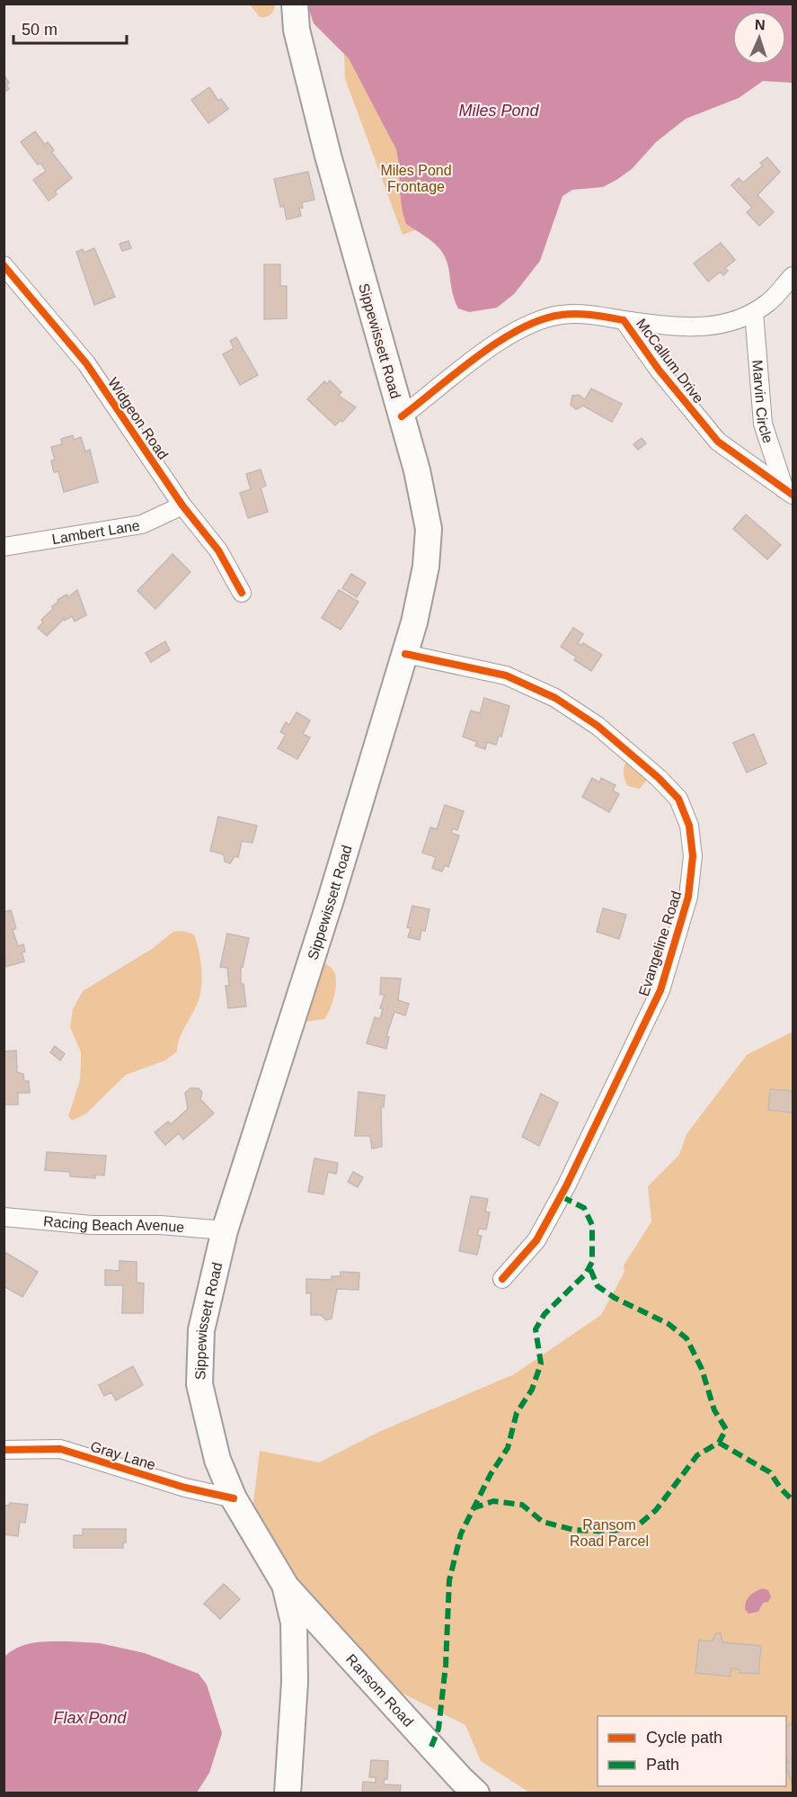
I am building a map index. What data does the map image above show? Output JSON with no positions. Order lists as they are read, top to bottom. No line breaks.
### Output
{"streets":{"main road":["Sippewissett Road","Ransom Road"],"street":["McCallum Drive","Marvin Circle","Widgeon Road","Lambert Lane","Evangeline Road","Racing Beach Avenue","Gray Lane"]},"crossings":[["Sippewissett Road","McCallum Drive"],["Sippewissett Road","Evangeline Road"],["Sippewissett Road","Racing Beach Avenue"],["Sippewissett Road","Gray Lane"],["Sippewissett Road","Ransom Road"],["McCallum Drive","Marvin Circle"],["Widgeon Road","Lambert Lane"]],"water":["Miles Pond","Flax Pond"],"parks":["Miles Pond Frontage","Ransom Road Parcel"],"legend":["Cycle path","Path"],"scale_bar":"50 m","north":"top"}
